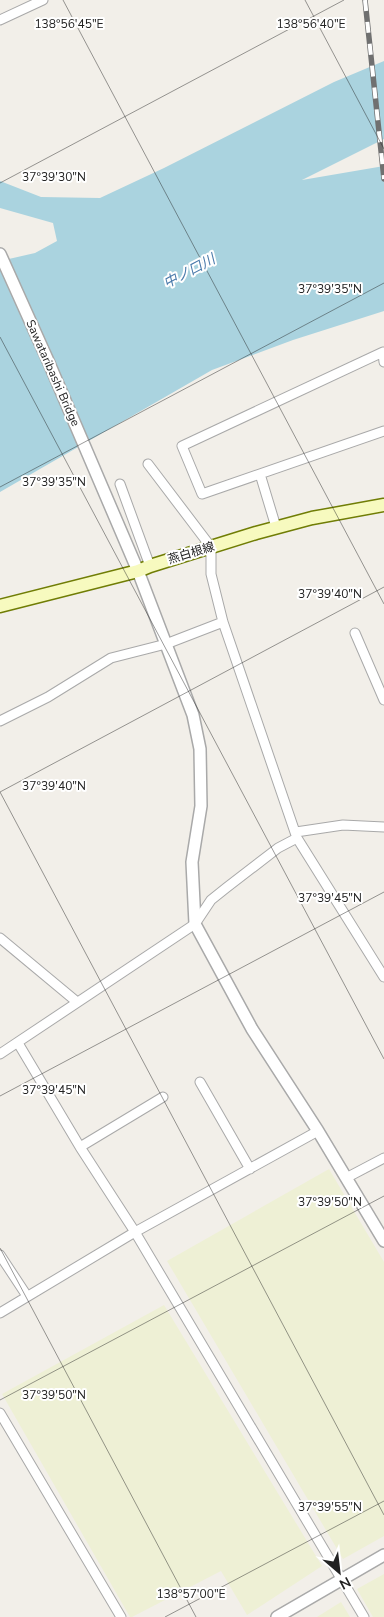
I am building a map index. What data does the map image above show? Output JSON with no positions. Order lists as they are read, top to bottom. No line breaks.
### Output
{"streets":{"main road":["燕白根線"],"street":["Sawataribashi Bridge"]},"crossings":[["Sawataribashi Bridge","燕白根線"]],"water":["中ノ口川"],"north":"bottom right","coordinates":["138°56'45\"E","138°56'40\"E","37°39'30\"N","37°39'35\"N","37°39'40\"N","37°39'45\"N","37°39'50\"N","37°39'55\"N","138°57'00\"E"]}
